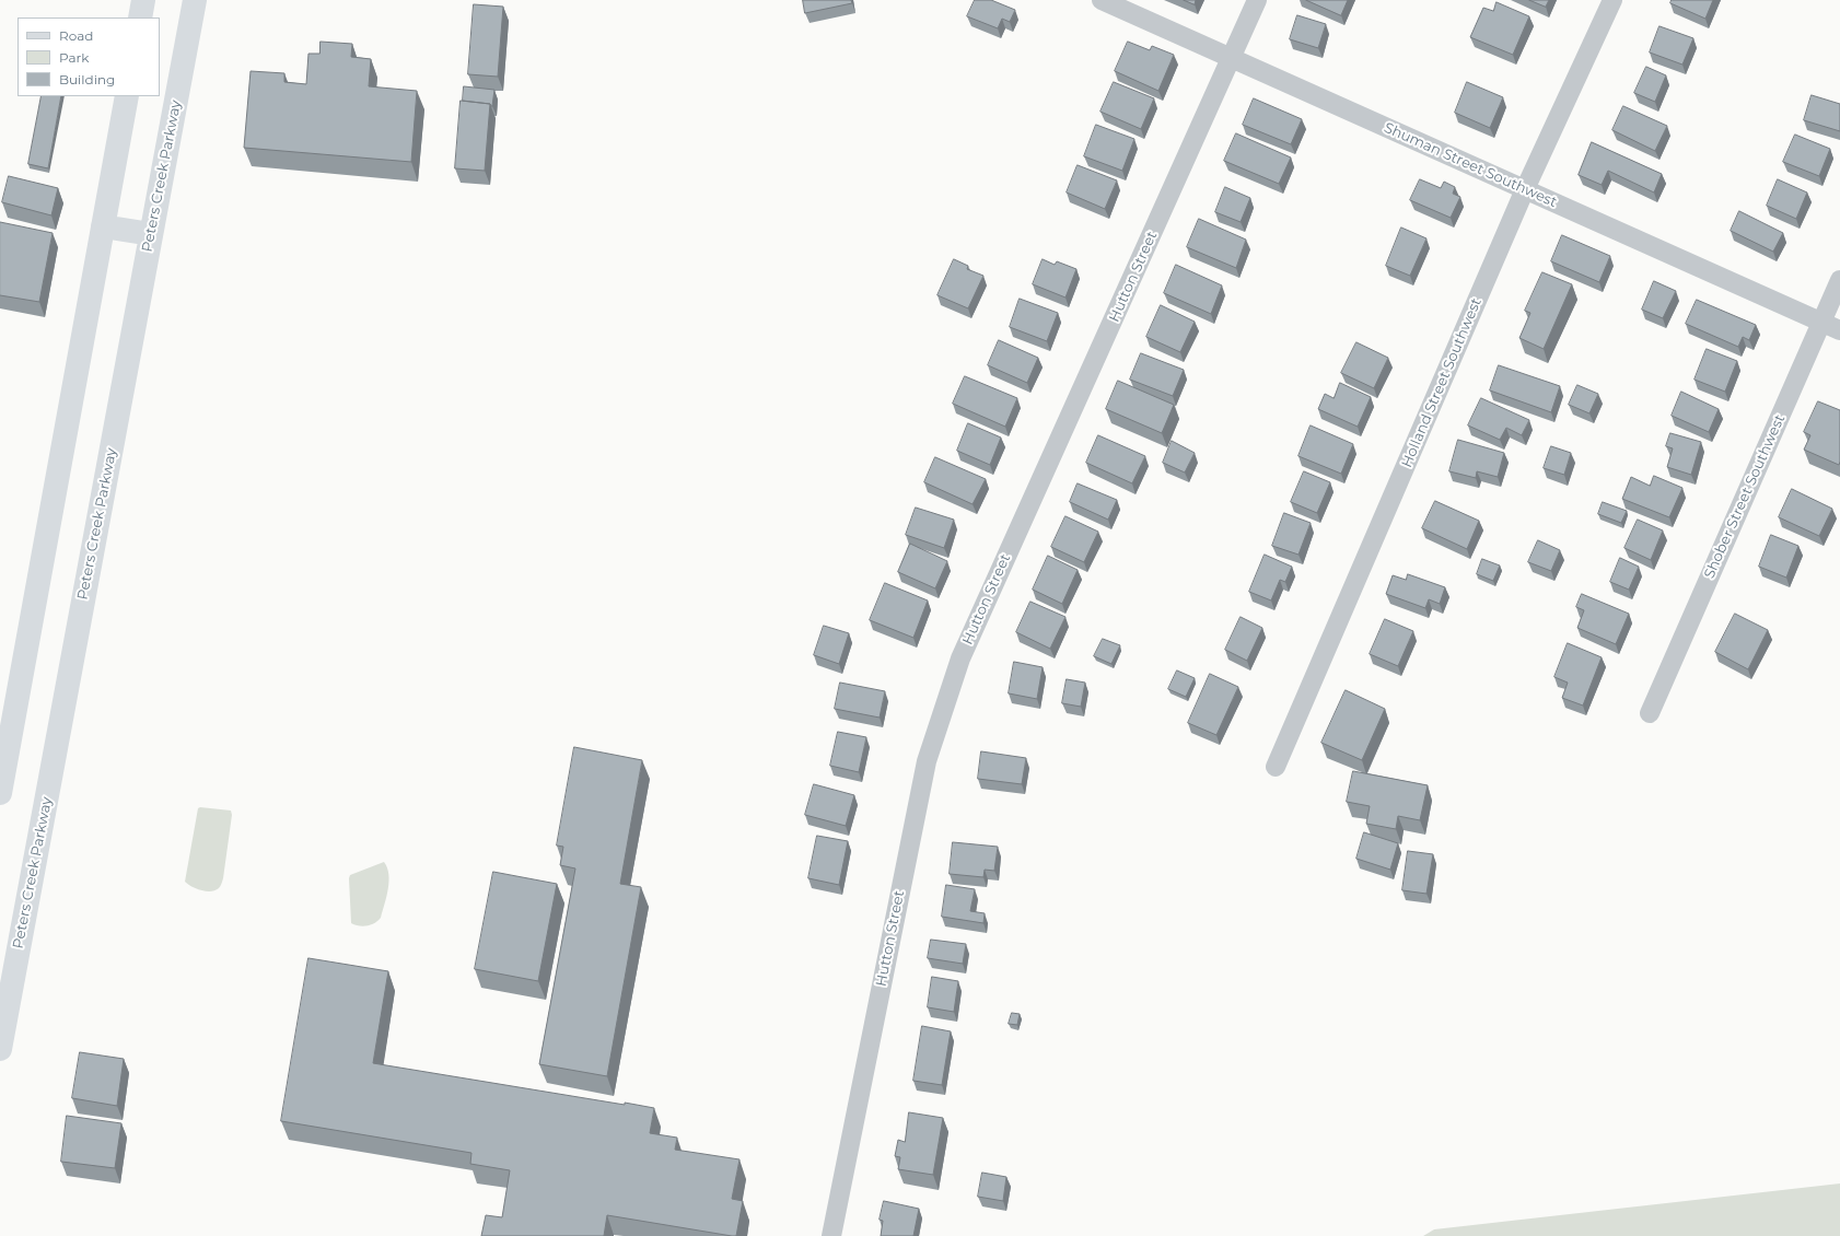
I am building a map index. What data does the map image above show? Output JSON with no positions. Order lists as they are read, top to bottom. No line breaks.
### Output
{"streets":{"main road":["Peters Creek Parkway"],"street":["Shuman Street Southwest","Hutton Street","Holland Street Southwest","Shober Street Southwest"]},"crossings":[["Shuman Street Southwest","Hutton Street"],["Shuman Street Southwest","Holland Street Southwest"],["Shuman Street Southwest","Shober Street Southwest"]],"legend":["Road","Park","Building"]}
